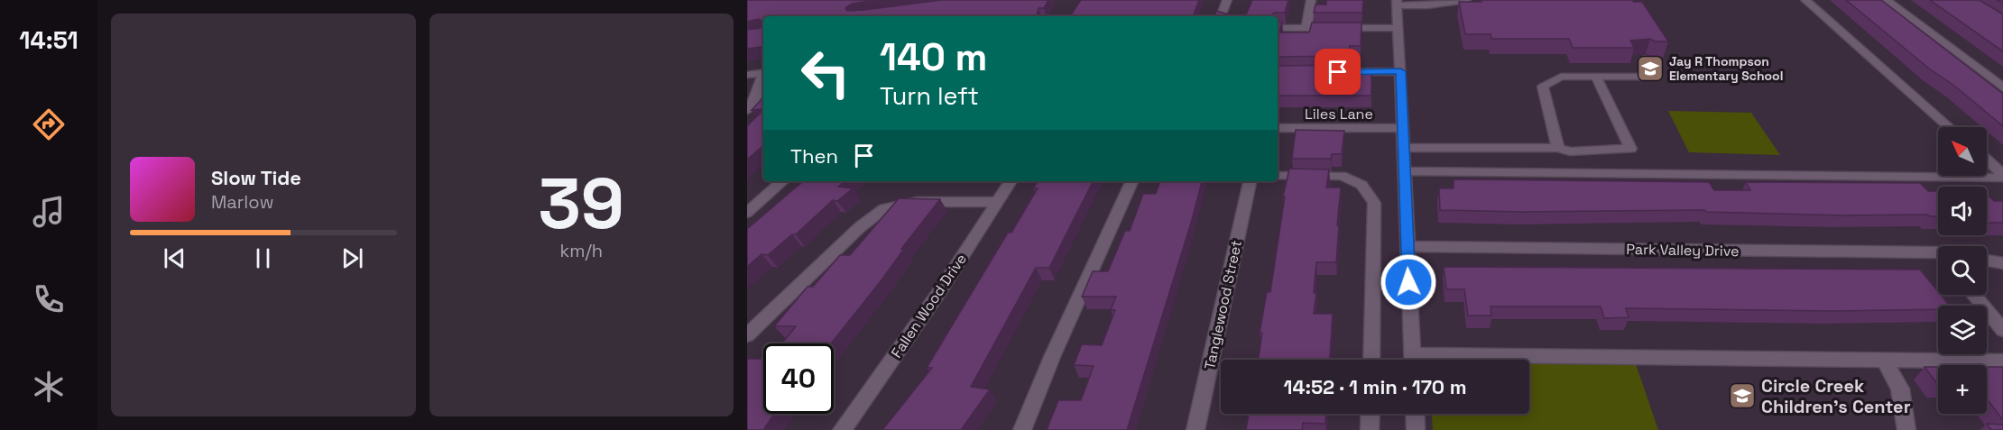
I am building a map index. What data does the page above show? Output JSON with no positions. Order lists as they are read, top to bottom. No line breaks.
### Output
{"streets":{"street":["Liles Lane","Park Valley Drive","Tanglewood Street","Fallen Wood Drive"]},"places":{"school or university":["Jay R Thompson Elementary School","Circle Creek Children's Center"]},"north":"top left","page":{"tabs":"14:51","tile":["39","km/h"],"turn":["140 m","Turn left"],"map_buttons":"+","then":"Then","song":["Slow Tide","Marlow"],"limit":"40","trip":"14:52 · 1 min · 170 m"}}
